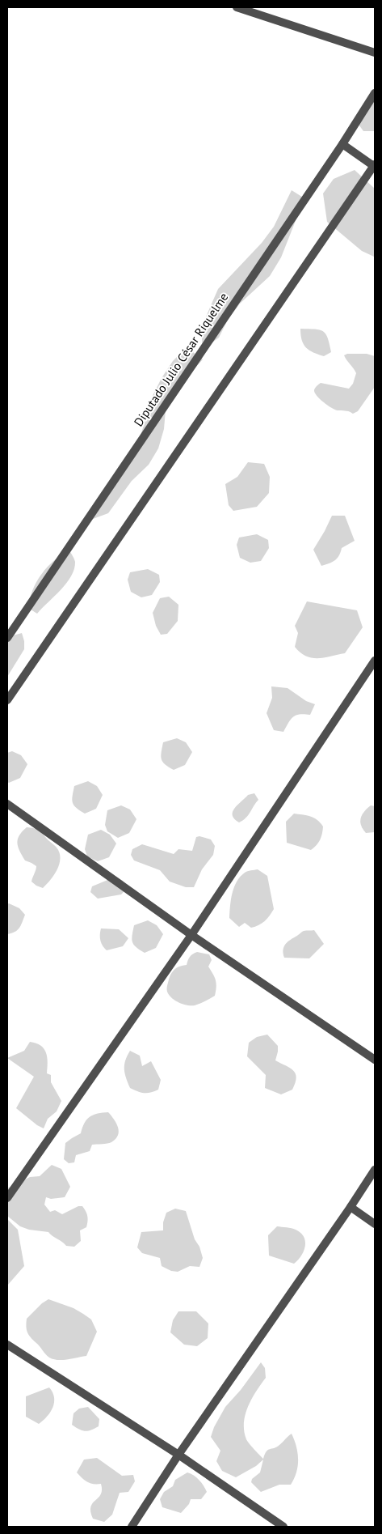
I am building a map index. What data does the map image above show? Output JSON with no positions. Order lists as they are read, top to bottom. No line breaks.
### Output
{"streets":{"street":["Diputado Julio César Riquelme"]}}
